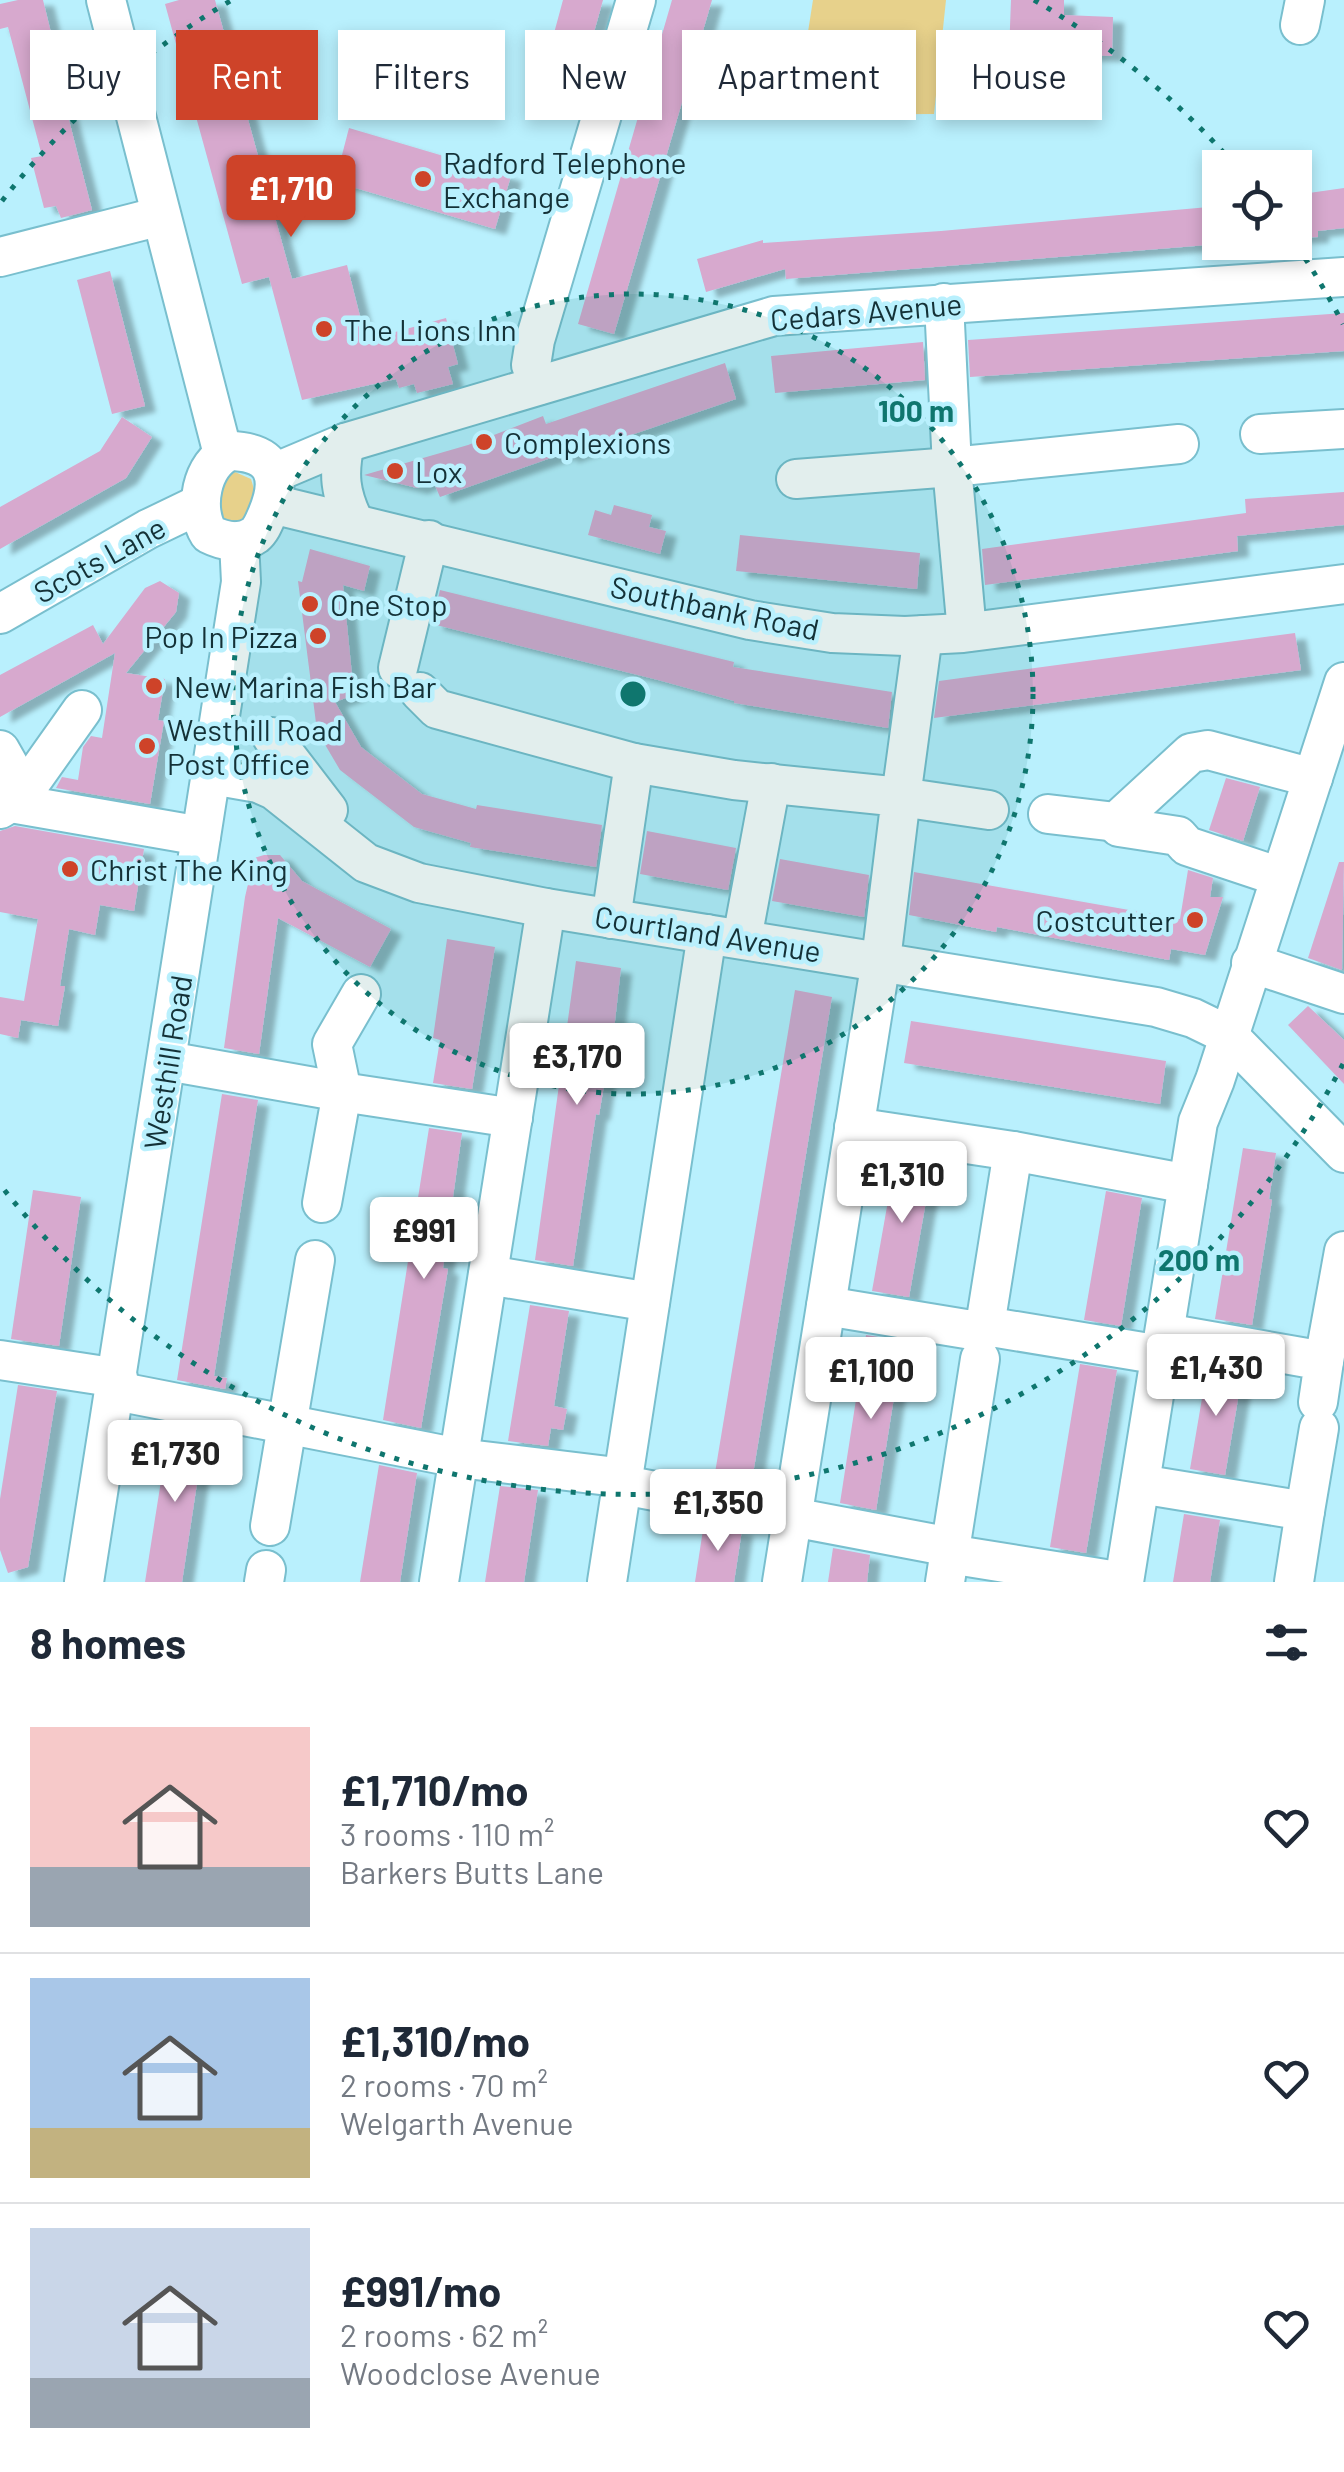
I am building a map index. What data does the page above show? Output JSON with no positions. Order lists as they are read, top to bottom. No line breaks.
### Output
{"streets":{"street":["Cedars Avenue","Scots Lane","Southbank Road","Courtland Avenue","Westhill Road"]},"crossings":[["Cedars Avenue","Scots Lane"],["Cedars Avenue","Southbank Road"],["Cedars Avenue","Westhill Road"],["Scots Lane","Southbank Road"],["Scots Lane","Westhill Road"],["Southbank Road","Westhill Road"],["Courtland Avenue","Westhill Road"]],"places":["Radford Telephone Exchange","The Lions Inn","Complexions","Lox","One Stop","Pop In Pizza","New Marina Fish Bar","Westhill Road Post Office","Christ The King","Costcutter"],"page":{"chip":["Buy","Rent","Filters","New","Apartment","House"],"price":["£1,710","£3,170","£1,310","£991","£1,430","£1,100","£1,730","£1,350"],"heading":"8 homes","list":[{"name":"£1,710/mo","note":"3 rooms · 110 m² · Barkers Butts Lane"},{"name":"£1,310/mo","note":"2 rooms · 70 m² · Welgarth Avenue"},{"name":"£991/mo","note":"2 rooms · 62 m² · Woodclose Avenue"}]},"rings":["100 m","200 m"]}
